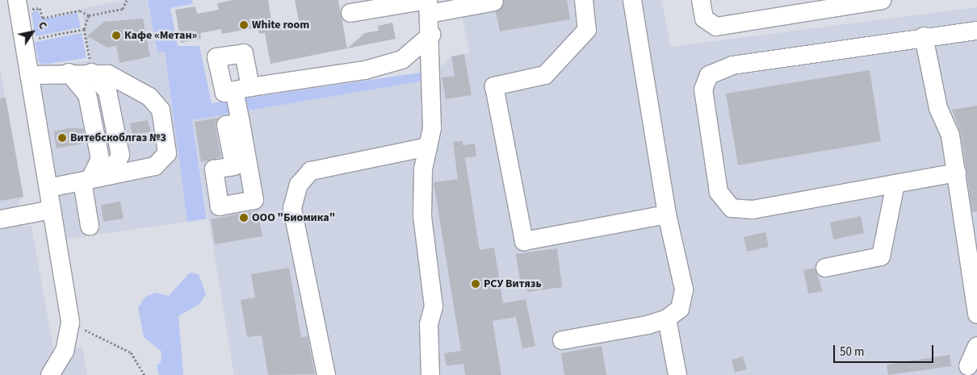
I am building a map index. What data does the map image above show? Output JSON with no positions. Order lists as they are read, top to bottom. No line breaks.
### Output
{"places":["White room","Кафе «Метан»","Витебскоблгаз №3","ООО \"Биомика\"","РСУ Витязь"],"scale_bar":"50 m","north":"top right"}
